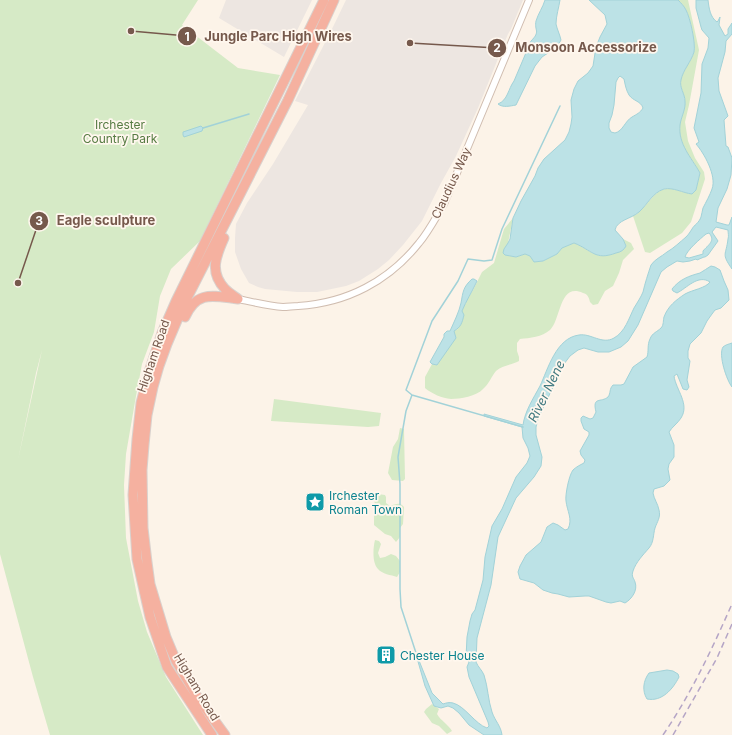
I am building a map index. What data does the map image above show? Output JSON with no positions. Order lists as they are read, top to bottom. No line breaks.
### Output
{"streets":{"highway":["Higham Road"],"street":["Claudius Way"]},"water":["River Nene"],"parks":["Irchester Country Park"],"places":{"other":["Jungle Parc High Wires","Monsoon Accessorize","Eagle sculpture"],"place":["Irchester Roman Town"],"building":["Chester House"]}}
